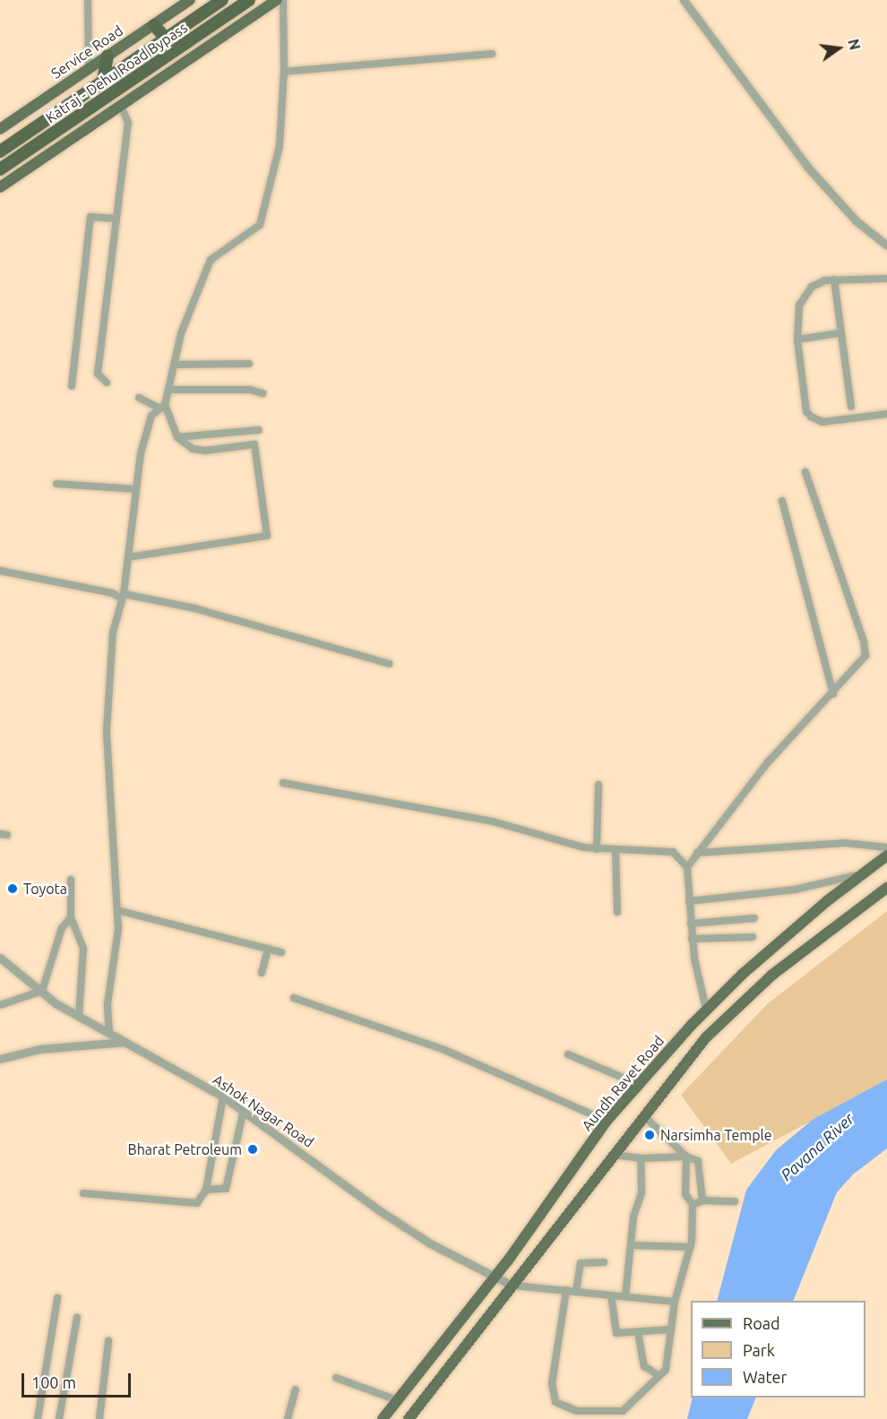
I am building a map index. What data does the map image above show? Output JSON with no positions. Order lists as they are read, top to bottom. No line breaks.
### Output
{"streets":{"highway":["Katraj - Dehu Road Bypass"],"main road":["Service Road","Aundh Ravet Road"],"street":["Ashok Nagar Road"]},"crossings":[["Aundh Ravet Road","Ashok Nagar Road"]],"water":["Pavana River"],"places":["Toyota","Narsimha Temple","Bharat Petroleum"],"legend":["Road","Park","Water"],"scale_bar":"100 m","north":"right"}
